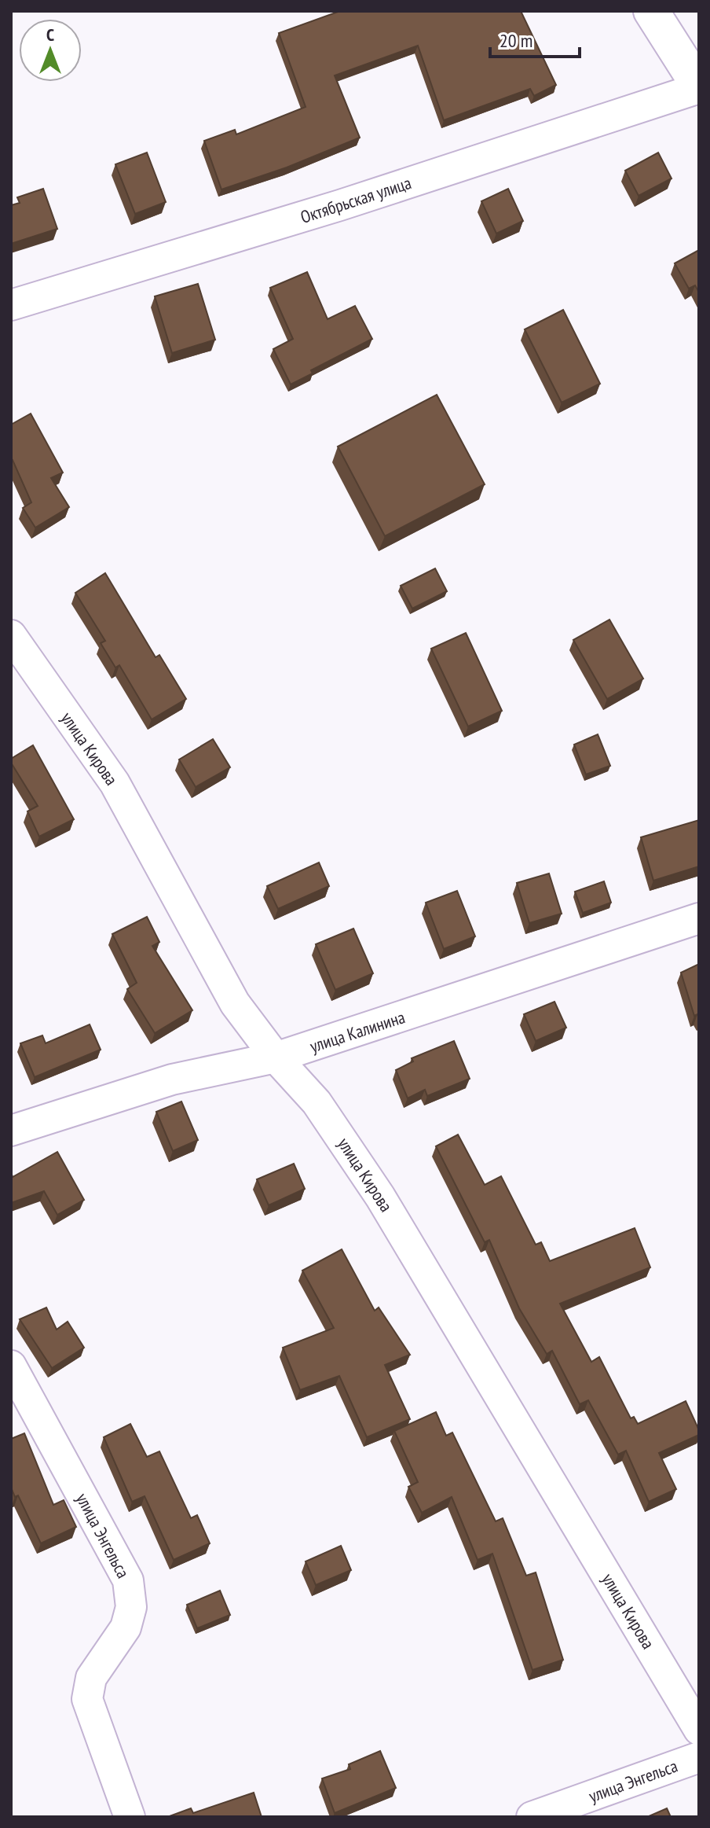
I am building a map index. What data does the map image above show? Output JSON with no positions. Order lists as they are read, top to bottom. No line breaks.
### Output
{"streets":{"street":["Октябрьская улица","улица Кирова","улица Калинина","улица Энгельса"]},"crossings":[["улица Кирова","улица Калинина"]],"scale_bar":"20 m","north":"top"}
